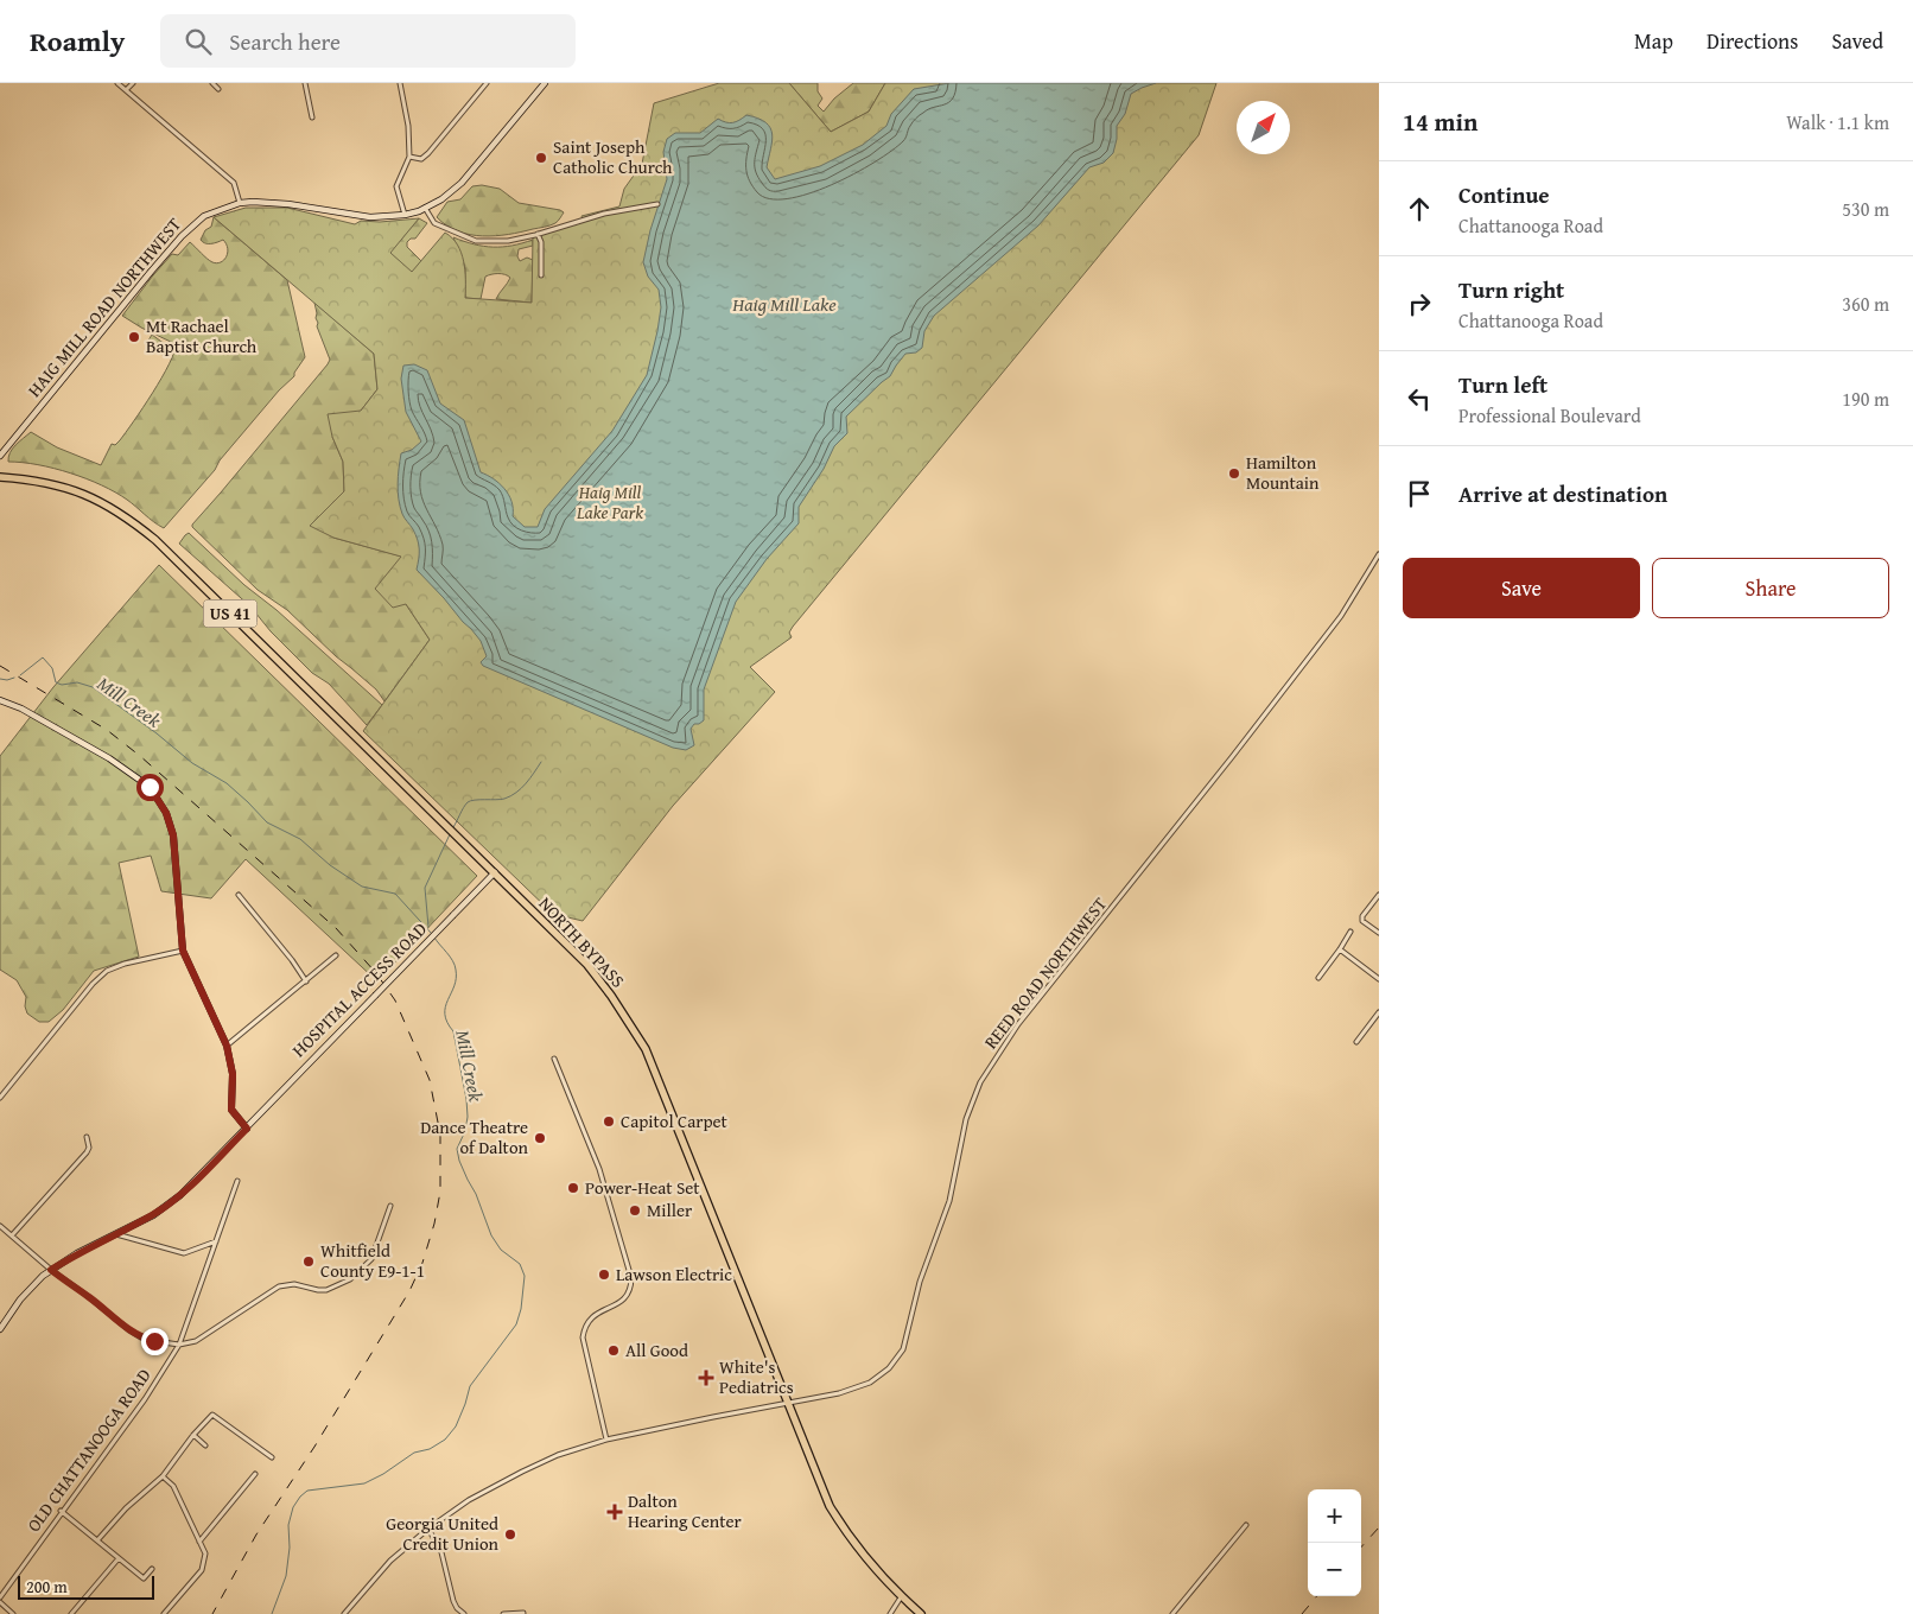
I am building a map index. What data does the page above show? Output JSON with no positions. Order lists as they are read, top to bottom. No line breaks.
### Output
{"streets":{"highway":["US 41","NORTH BYPASS"],"street":["HAIG MILL ROAD NORTHWEST","REED ROAD NORTHWEST","HOSPITAL ACCESS ROAD","OLD CHATTANOOGA ROAD"]},"crossings":[["NORTH BYPASS","REED ROAD NORTHWEST"],["NORTH BYPASS","HOSPITAL ACCESS ROAD"]],"water":["Haig Mill Lake","Mill Creek"],"parks":["Haig Mill Lake Park"],"places":{"other":["Saint Joseph Catholic Church","Mt Rachael Baptist Church","Hamilton Mountain","Capitol Carpet","Dance Theatre of Dalton","Power-Heat Set","Miller","Whitfield County E9-1-1","Lawson Electric","All Good","Georgia United Credit Union"],"health":["White's Pediatrics","Dalton Hearing Center"]},"scale_bar":"200 m","north":"top right","page":{"header":"Roamly","search":"Search here","nav":["Map","Directions","Saved"],"heading":["14 min","Walk · 1.1 km"],"list":[["Continue","Chattanooga Road","530 m"],["Turn right","Chattanooga Road","360 m"],["Turn left","Professional Boulevard","190 m"],"Arrive at destination"],"buttons":["Save","Share"],"map_buttons":["+","−"],"scale":"200 m"}}
